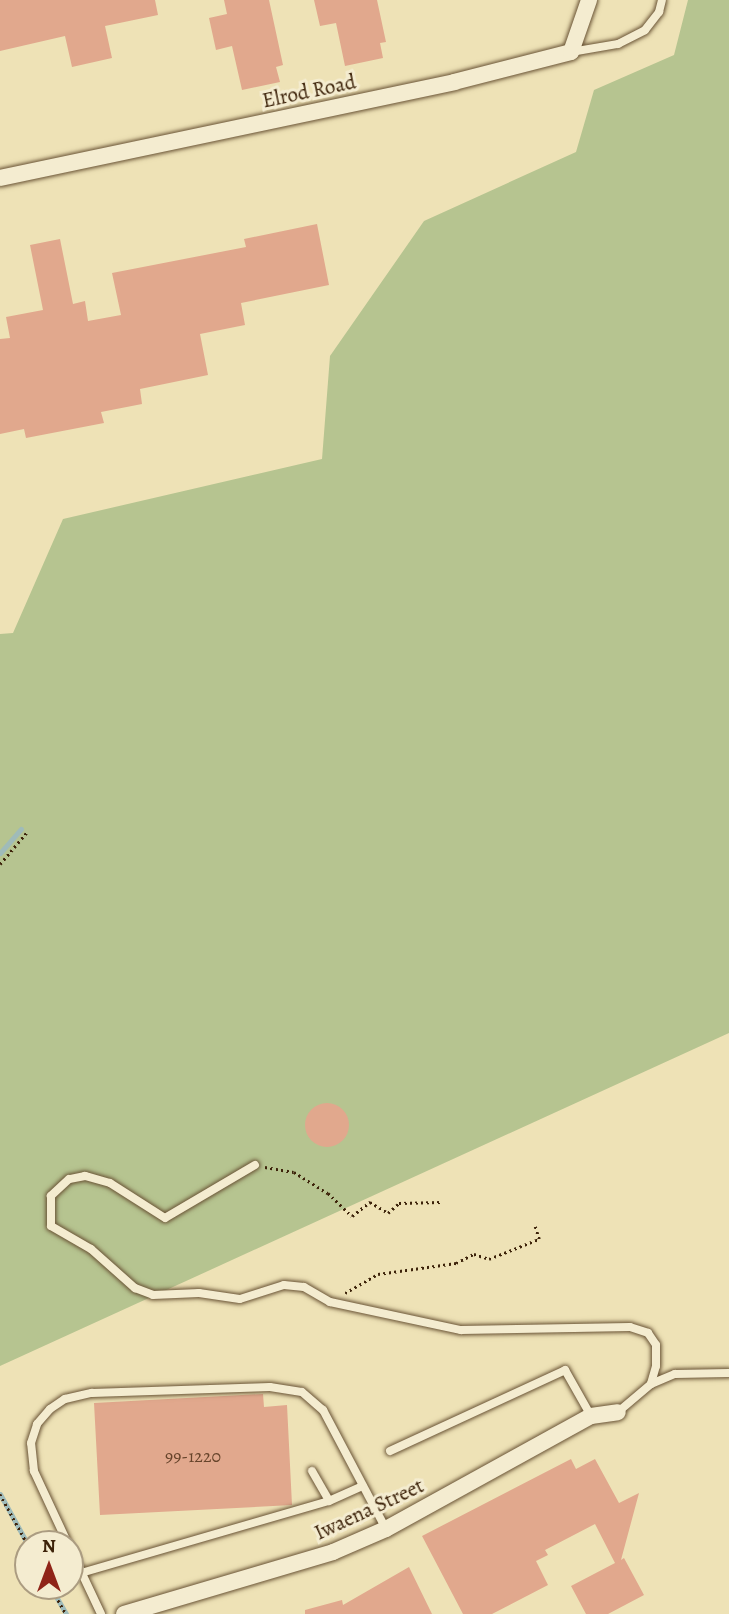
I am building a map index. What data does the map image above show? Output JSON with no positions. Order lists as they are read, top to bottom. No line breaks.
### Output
{"streets":{"street":["Elrod Road","Iwaena Street"]},"house_numbers":["99-1220"],"north":"top"}
